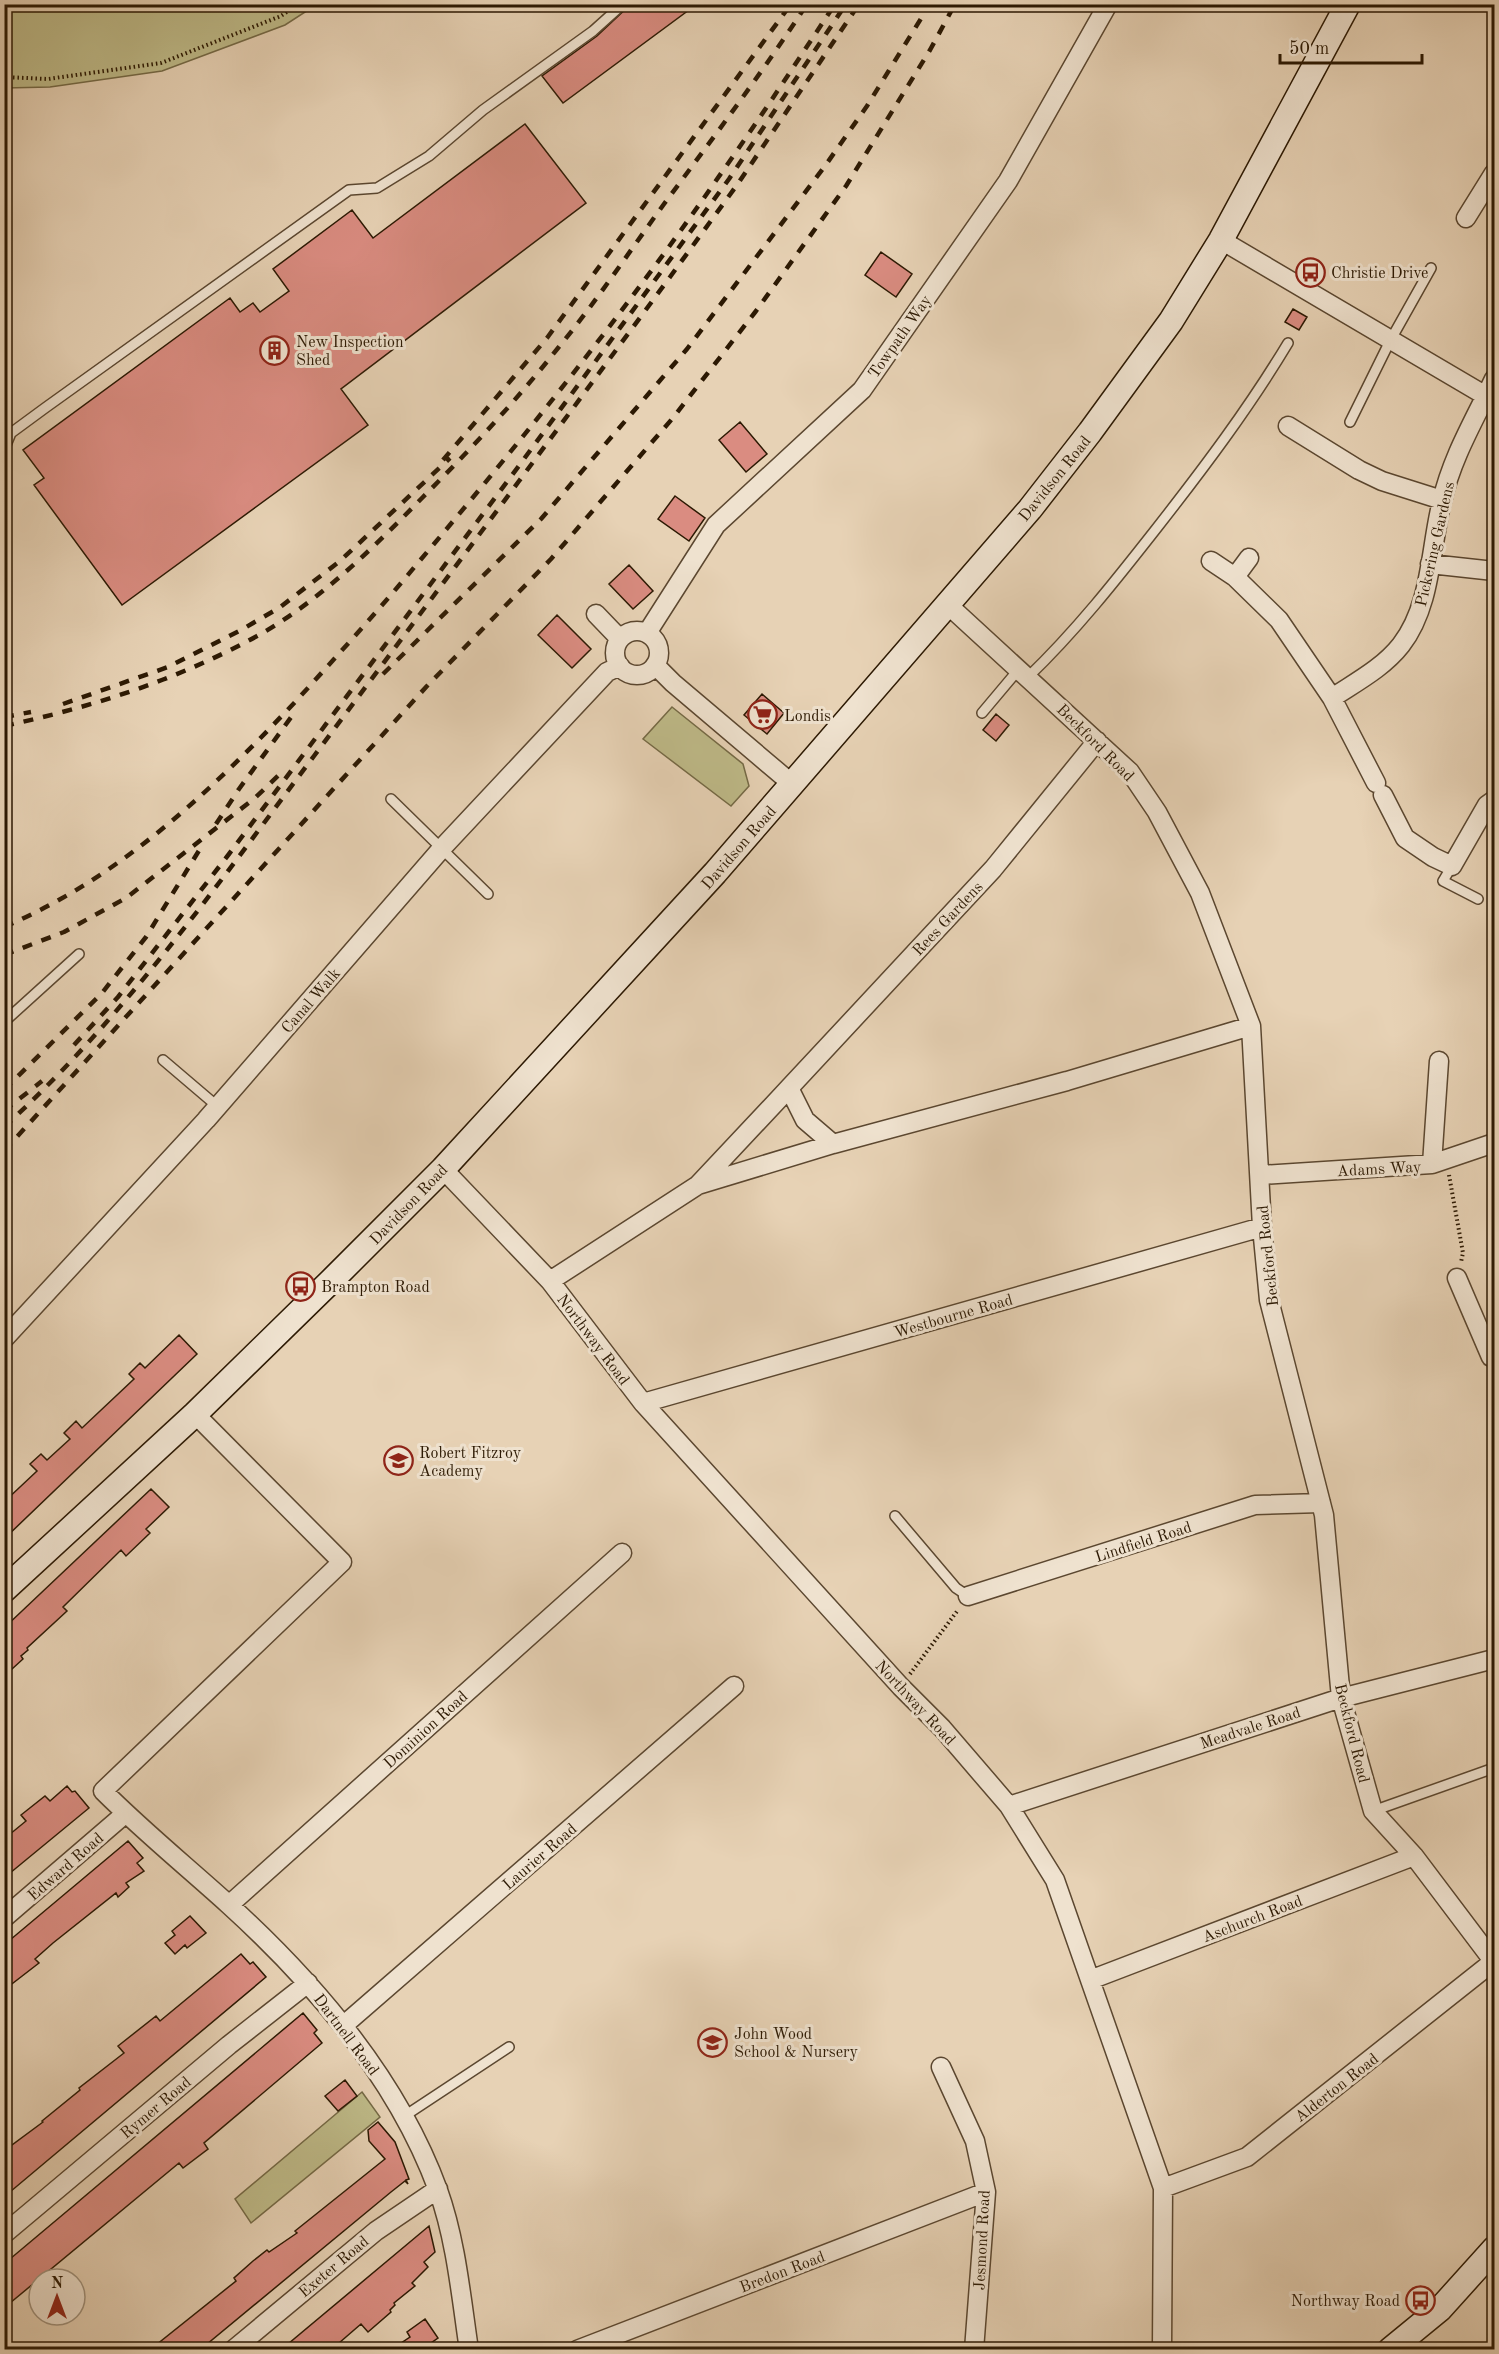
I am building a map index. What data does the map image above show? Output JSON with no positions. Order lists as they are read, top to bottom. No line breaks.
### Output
{"streets":{"street":["Towpath Way","Davidson Road","Pickering Gardens","Beckford Road","Rees Gardens","Canal Walk","Adams Way","Westbourne Road","Northway Road","Lindfield Road","Meadvale Road","Dominion Road","Laurier Road","Edward Road","Aschurch Road","Dartnell Road","Alderton Road","Rymer Road","Jesmond Road","Exeter Road","Bredon Road"]},"crossings":[["Towpath Way","Canal Walk"],["Davidson Road","Beckford Road"],["Davidson Road","Northway Road"],["Davidson Road","Dartnell Road"],["Beckford Road","Rees Gardens"],["Beckford Road","Adams Way"],["Beckford Road","Westbourne Road"],["Beckford Road","Lindfield Road"],["Beckford Road","Meadvale Road"],["Beckford Road","Aschurch Road"],["Beckford Road","Alderton Road"],["Rees Gardens","Northway Road"],["Westbourne Road","Northway Road"],["Northway Road","Meadvale Road"],["Northway Road","Aschurch Road"],["Northway Road","Alderton Road"],["Dominion Road","Dartnell Road"],["Laurier Road","Dartnell Road"],["Edward Road","Dartnell Road"],["Dartnell Road","Rymer Road"],["Dartnell Road","Exeter Road"],["Jesmond Road","Bredon Road"]],"places":{"bus stop":["Christie Drive","Brampton Road","Northway Road"],"building":["New Inspection Shed"],"supermarket":["Londis"],"school or university":["Robert Fitzroy Academy","John Wood School & Nursery"]},"scale_bar":"50 m","north":"top"}
